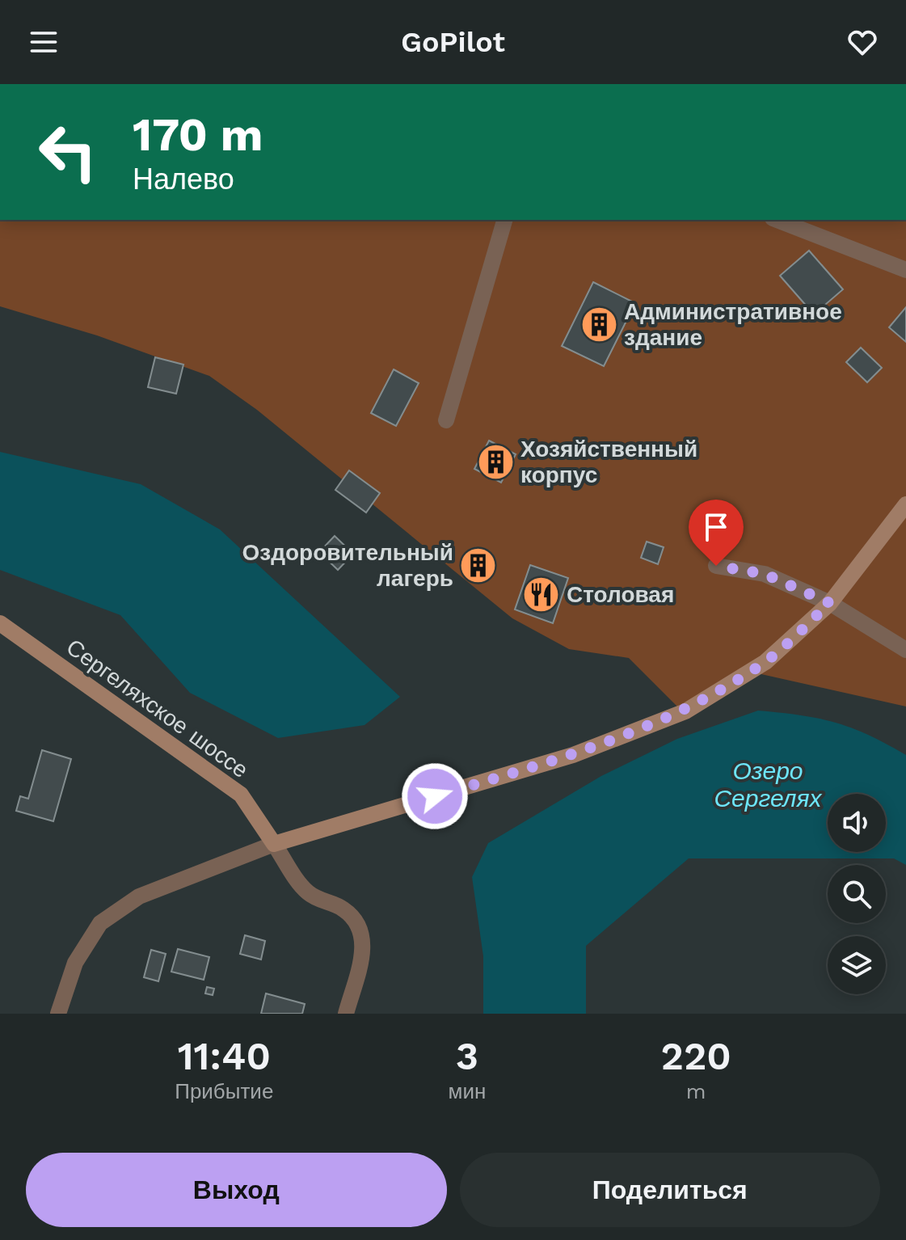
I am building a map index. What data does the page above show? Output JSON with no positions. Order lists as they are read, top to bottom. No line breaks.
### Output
{"streets":{"main road":["Сергеляхское шоссе"]},"water":["Озеро Сергелях"],"places":{"building":["Административное здание","Хозяйственный корпус","Оздоровительный лагерь"],"restaurant":["Столовая"]},"page":{"header":"GoPilot","turn":["170 m","Налево"],"eta":["11:40","Прибытие","3","мин","220","m"],"buttons":["Выход","Поделиться"]}}
